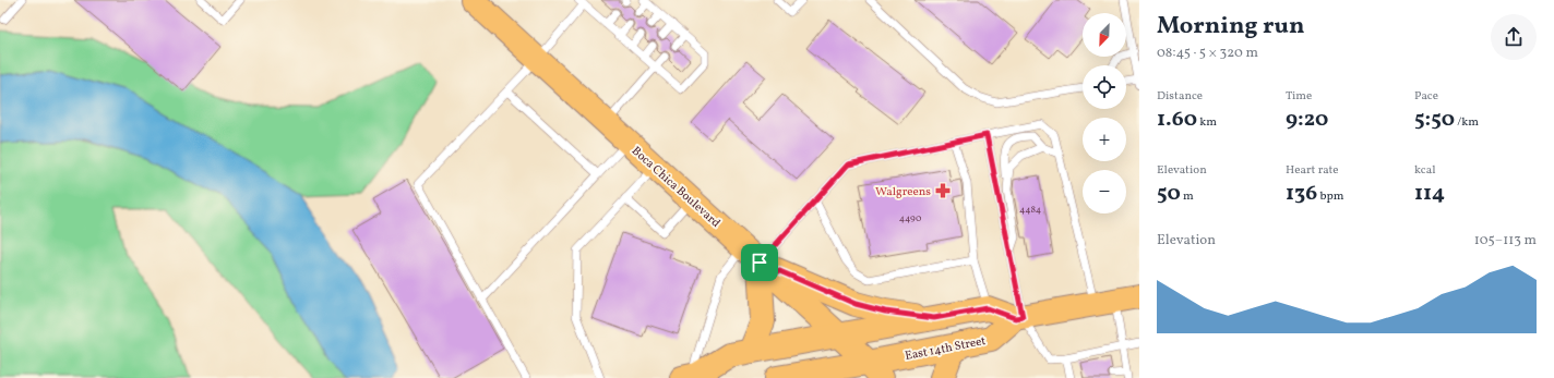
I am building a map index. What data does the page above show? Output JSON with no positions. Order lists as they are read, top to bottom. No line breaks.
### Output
{"streets":{"main road":["Boca Chica Boulevard","East 14th Street"]},"crossings":[["Boca Chica Boulevard","East 14th Street"]],"places":{"pharmacy":["Walgreens"]},"house_numbers":["4484","4490"],"north":"bottom left","page":{"heading":["Morning run","08:45 · 5 × 320 m"],"map_buttons":["+","−"],"stats":[["Distance","1.60 km"],["Time","9:20"],["Pace","5:50 /km"],["Elevation","50 m"],["Heart rate","136 bpm"],["kcal","114"]],"chart":["Elevation","105–113 m"]}}
